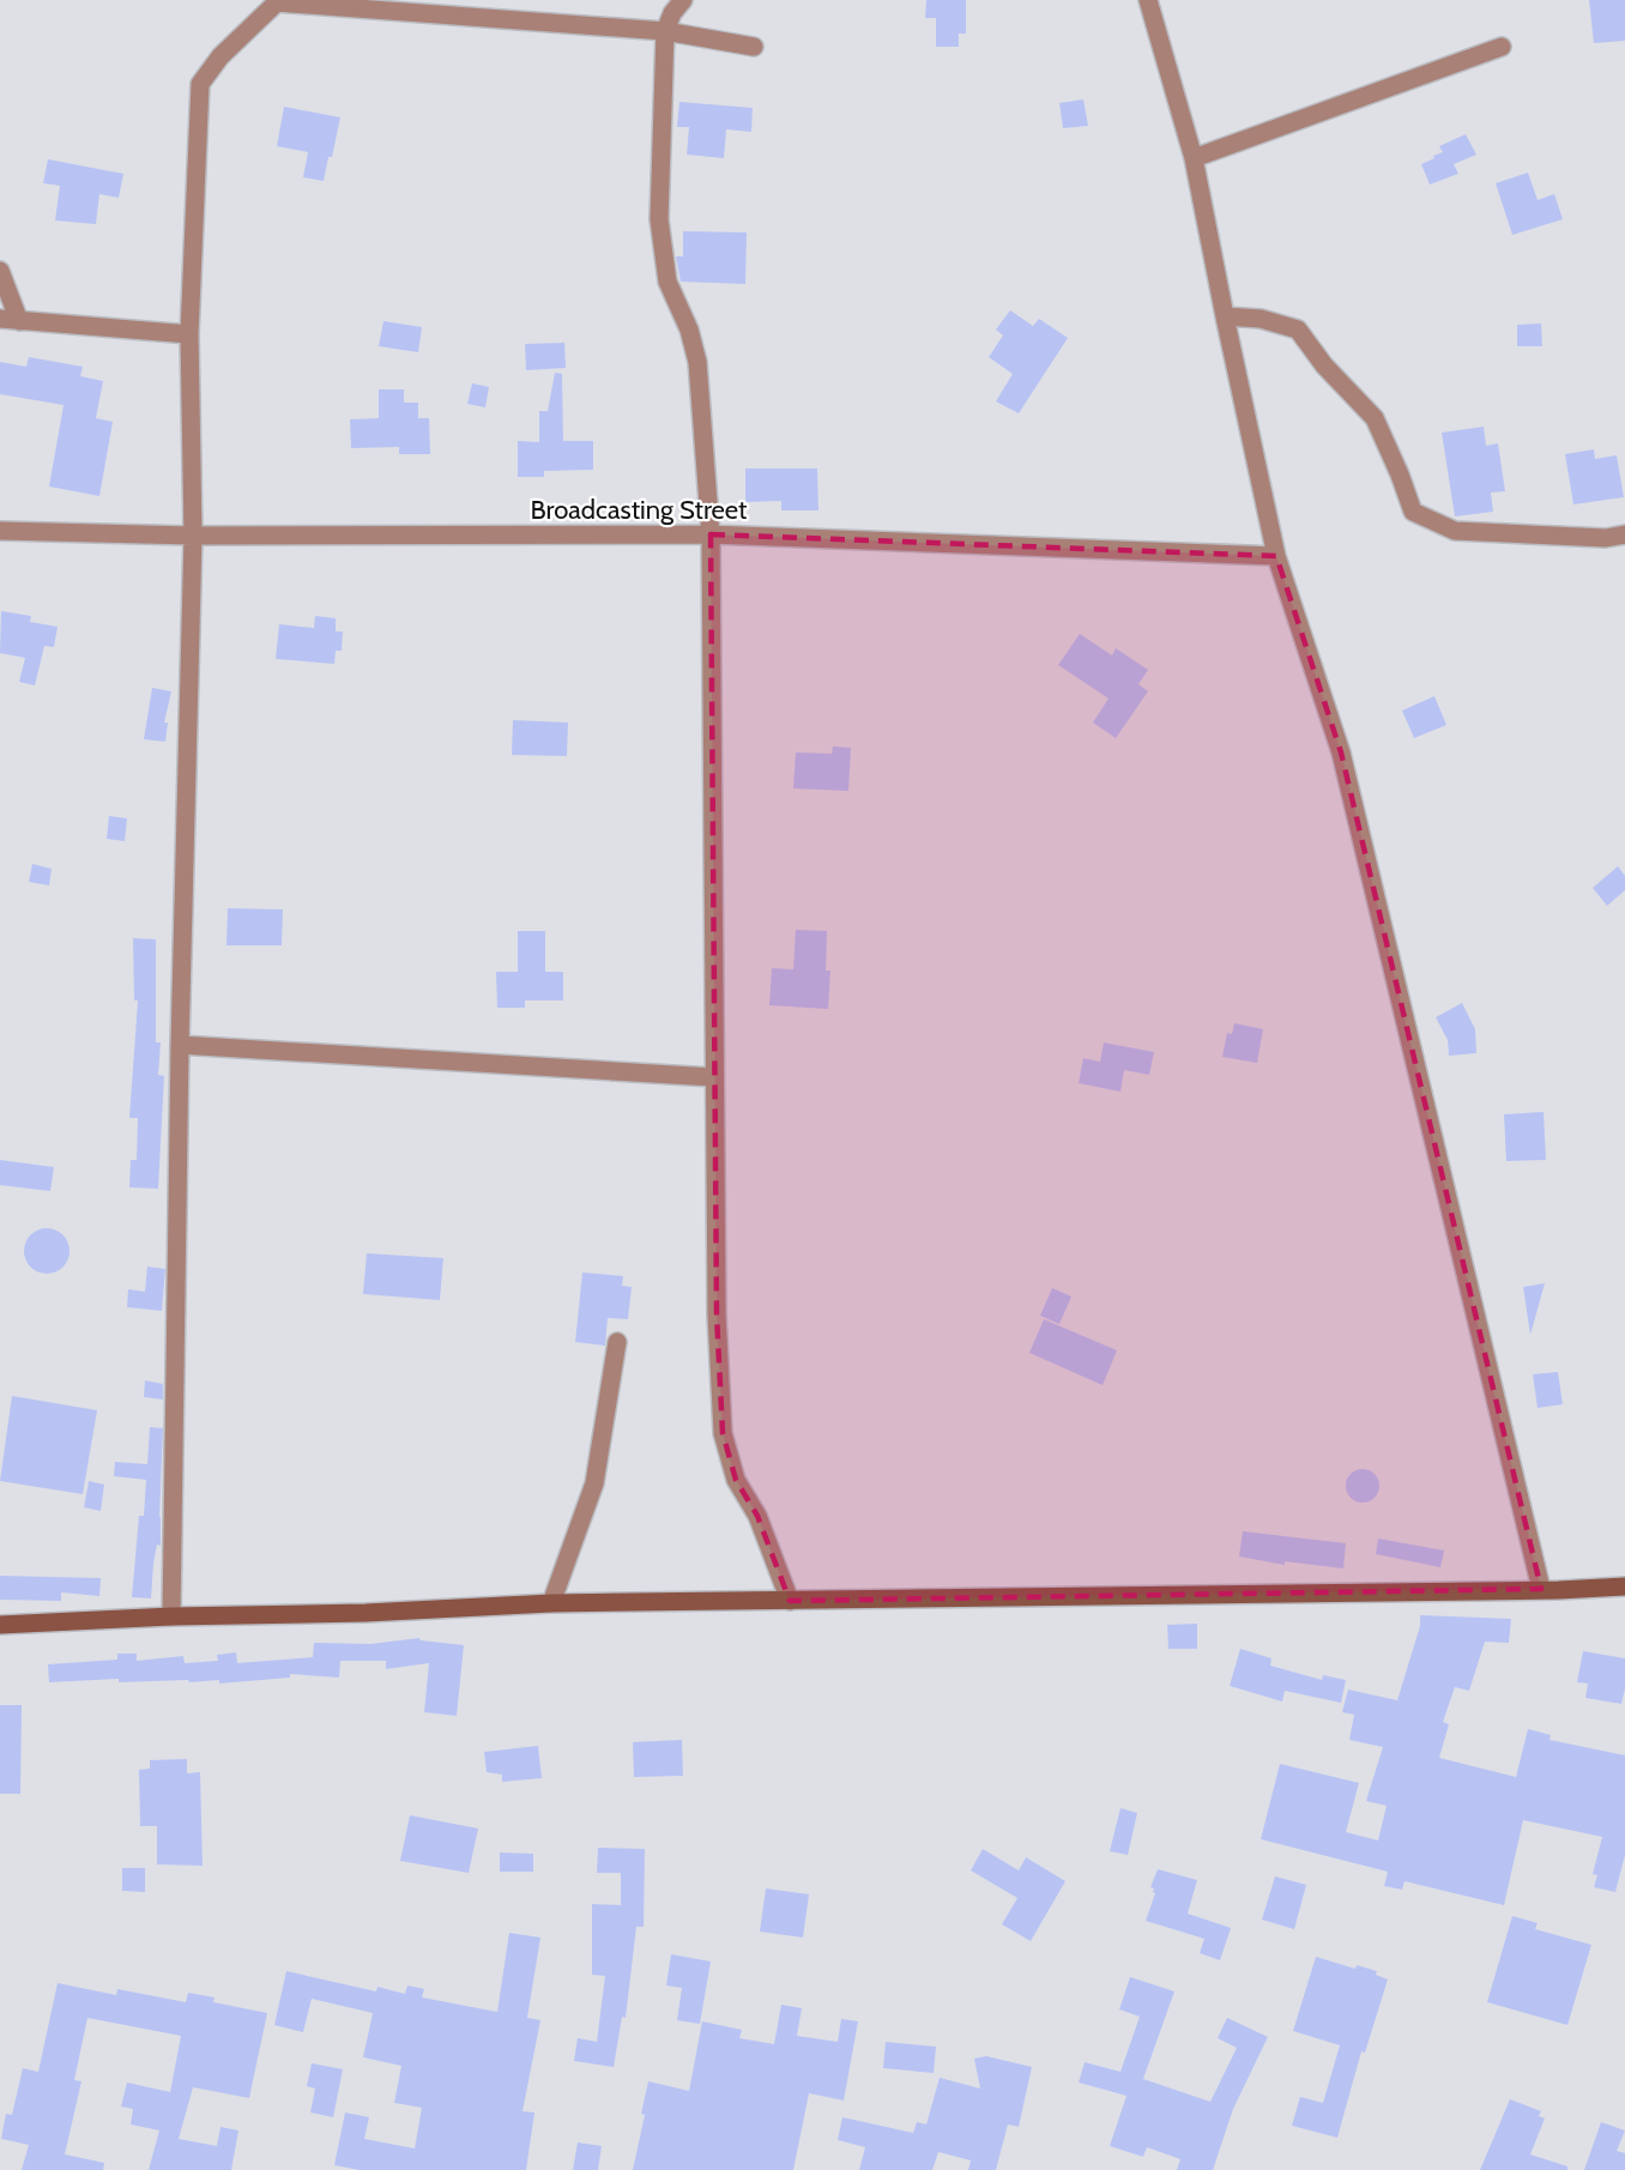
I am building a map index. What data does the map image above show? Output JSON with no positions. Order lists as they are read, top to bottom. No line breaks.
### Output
{"streets":{"street":["Broadcasting Street"]}}
